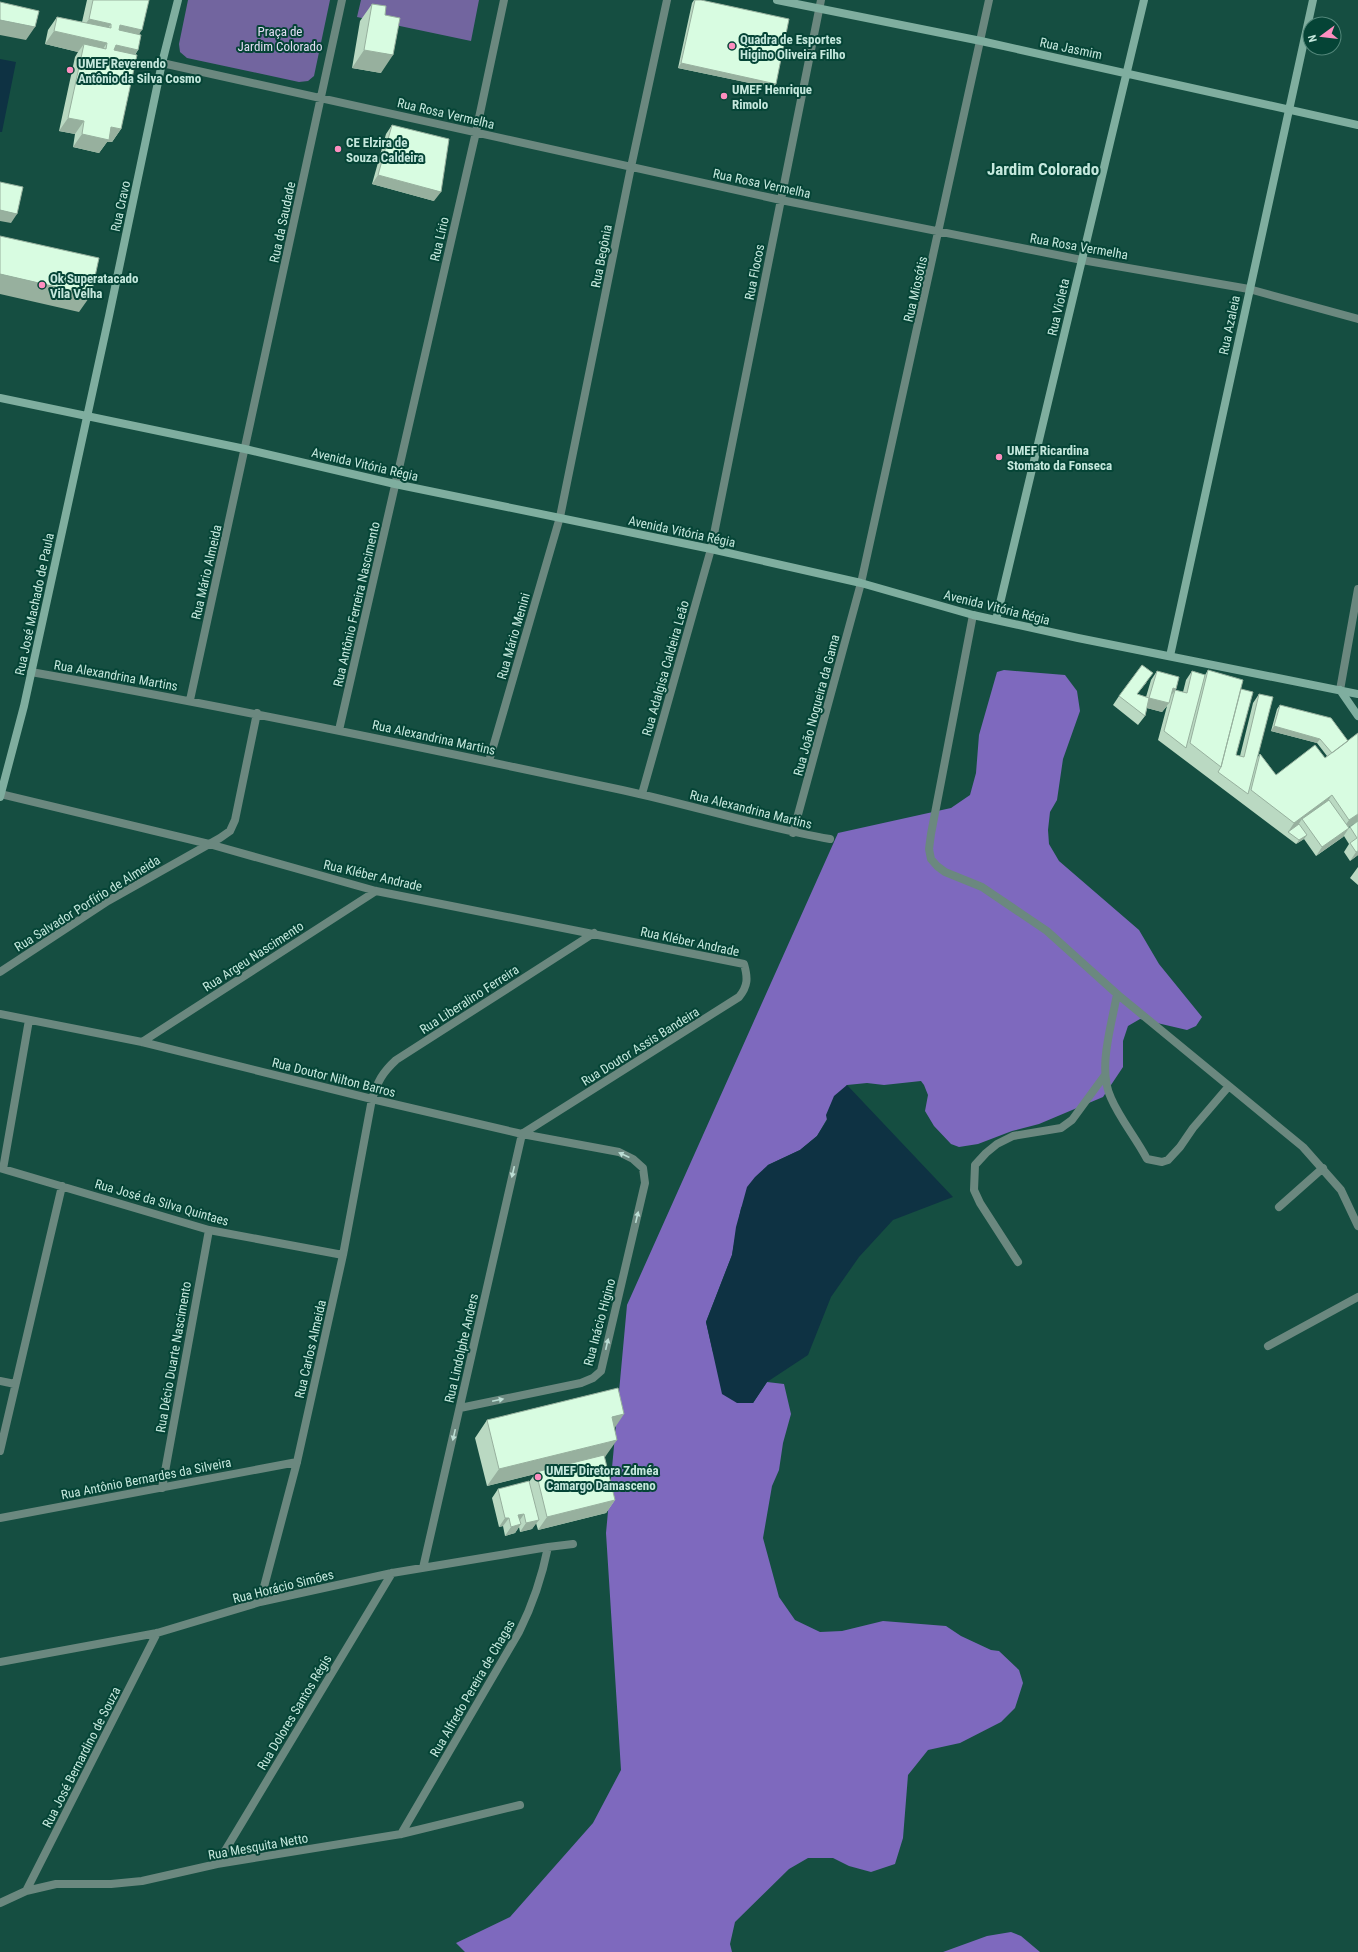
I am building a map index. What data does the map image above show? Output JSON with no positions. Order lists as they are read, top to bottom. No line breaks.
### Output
{"streets":{"street":["Rua Jasmim","Rua Rosa Vermelha","Rua Cravo","Rua da Saudade","Rua Lírio","Rua Begônia","Rua Flocos","Rua Miosótis","Rua Violeta","Rua Azaleia","Avenida Vitória Régia","Rua Mário Almeida","Rua José Machado de Paula","Rua Antônio Ferreira Nascimento","Rua Mário Menini","Rua Adalgisa Caldeira Leão","Rua Alexandrina Martins","Rua João Nogueira da Gama","Rua Kléber Andrade","Rua Salvador Porfírio de Almeida","Rua Argeu Nascimento","Rua Liberalino Ferreira","Rua Doutor Assis Bandeira","Rua Doutor Nilton Barros","Rua José da Silva Quintaes","Rua Inácio Higino","Rua Lindolphe Anders","Rua Carlos Almeida","Rua Décio Duarte Nascimento","Rua Antônio Bernardes da Silveira","Rua Horácio Simões","Rua Alfredo Pereira de Chagas","Rua Dolores Santos Régis","Rua José Bernardino de Souza","Rua Mesquita Netto"]},"crossings":[["Rua Jasmim","Rua Flocos"],["Rua Jasmim","Rua Miosótis"],["Rua Jasmim","Rua Violeta"],["Rua Jasmim","Rua Azaleia"],["Rua Rosa Vermelha","Rua Cravo"],["Rua Rosa Vermelha","Rua da Saudade"],["Rua Rosa Vermelha","Rua Lírio"],["Rua Rosa Vermelha","Rua Begônia"],["Rua Rosa Vermelha","Rua Flocos"],["Rua Rosa Vermelha","Rua Miosótis"],["Rua Rosa Vermelha","Rua Violeta"],["Rua Rosa Vermelha","Rua Azaleia"],["Rua Cravo","Avenida Vitória Régia"],["Rua Cravo","Rua José Machado de Paula"],["Rua da Saudade","Avenida Vitória Régia"],["Rua da Saudade","Rua Mário Almeida"],["Rua Lírio","Avenida Vitória Régia"],["Rua Lírio","Rua Antônio Ferreira Nascimento"],["Rua Begônia","Avenida Vitória Régia"],["Rua Begônia","Rua Mário Menini"],["Rua Flocos","Avenida Vitória Régia"],["Rua Flocos","Rua Adalgisa Caldeira Leão"],["Rua Miosótis","Avenida Vitória Régia"],["Rua Miosótis","Rua João Nogueira da Gama"],["Rua Violeta","Avenida Vitória Régia"],["Rua Azaleia","Avenida Vitória Régia"],["Avenida Vitória Régia","Rua Mário Almeida"],["Avenida Vitória Régia","Rua José Machado de Paula"],["Avenida Vitória Régia","Rua Antônio Ferreira Nascimento"],["Avenida Vitória Régia","Rua Mário Menini"],["Avenida Vitória Régia","Rua Adalgisa Caldeira Leão"],["Avenida Vitória Régia","Rua João Nogueira da Gama"],["Rua Mário Almeida","Rua Alexandrina Martins"],["Rua José Machado de Paula","Rua Alexandrina Martins"],["Rua José Machado de Paula","Rua Kléber Andrade"],["Rua Antônio Ferreira Nascimento","Rua Alexandrina Martins"],["Rua Mário Menini","Rua Alexandrina Martins"],["Rua Adalgisa Caldeira Leão","Rua Alexandrina Martins"],["Rua Alexandrina Martins","Rua João Nogueira da Gama"],["Rua Alexandrina Martins","Rua Salvador Porfírio de Almeida"],["Rua Kléber Andrade","Rua Salvador Porfírio de Almeida"],["Rua Kléber Andrade","Rua Argeu Nascimento"],["Rua Kléber Andrade","Rua Liberalino Ferreira"],["Rua Kléber Andrade","Rua Doutor Assis Bandeira"],["Rua Argeu Nascimento","Rua Doutor Nilton Barros"],["Rua Liberalino Ferreira","Rua Doutor Nilton Barros"],["Rua Liberalino Ferreira","Rua Carlos Almeida"],["Rua Doutor Assis Bandeira","Rua Doutor Nilton Barros"],["Rua Doutor Assis Bandeira","Rua Lindolphe Anders"],["Rua Doutor Nilton Barros","Rua Inácio Higino"],["Rua Doutor Nilton Barros","Rua Lindolphe Anders"],["Rua Doutor Nilton Barros","Rua Carlos Almeida"],["Rua José da Silva Quintaes","Rua Carlos Almeida"],["Rua José da Silva Quintaes","Rua Décio Duarte Nascimento"],["Rua Inácio Higino","Rua Lindolphe Anders"],["Rua Lindolphe Anders","Rua Horácio Simões"],["Rua Carlos Almeida","Rua Antônio Bernardes da Silveira"],["Rua Carlos Almeida","Rua Horácio Simões"],["Rua Décio Duarte Nascimento","Rua Antônio Bernardes da Silveira"],["Rua Horácio Simões","Rua Alfredo Pereira de Chagas"],["Rua Horácio Simões","Rua Dolores Santos Régis"],["Rua Horácio Simões","Rua José Bernardino de Souza"],["Rua Alfredo Pereira de Chagas","Rua Mesquita Netto"],["Rua Dolores Santos Régis","Rua Mesquita Netto"],["Rua José Bernardino de Souza","Rua Mesquita Netto"]],"one_way":["Rua Inácio Higino","Rua Lindolphe Anders"],"districts":["Jardim Colorado"],"parks":["Praça de Jardim Colorado"],"places":["Quadra de Esportes Higino Oliveira Filho","UMEF Reverendo Antônio da Silva Cosmo","UMEF Henrique Rimolo","CE Elzira de Souza Caldeira","Ok Superatacado Vila Velha","UMEF Ricardina Stomato da Fonseca","UMEF Diretora Zdméa Camargo Damasceno"],"north":"left"}
